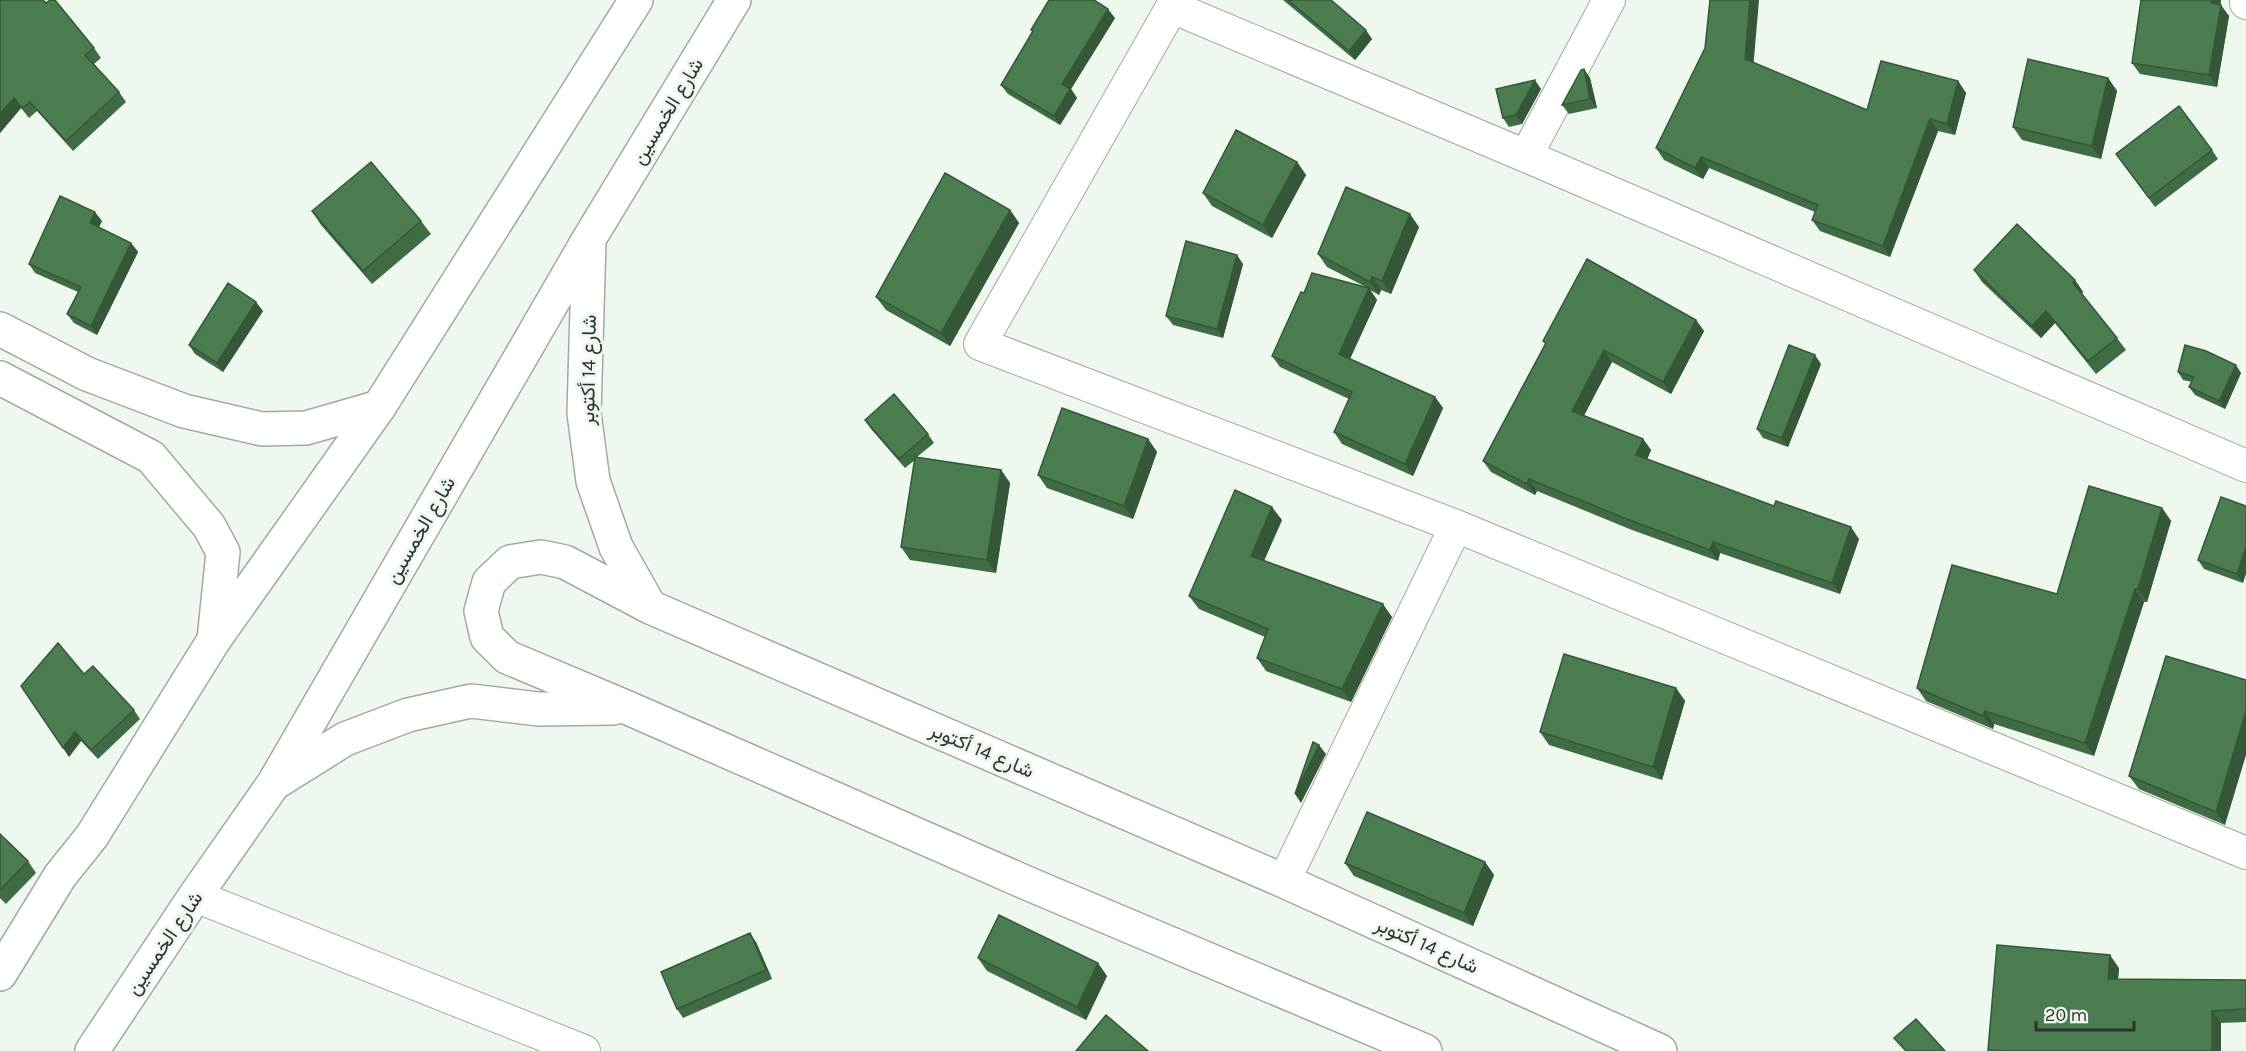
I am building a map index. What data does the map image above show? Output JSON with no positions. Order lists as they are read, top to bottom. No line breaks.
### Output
{"streets":{"main road":["شارع الخمسين","شارع 14 أكتوبر"]},"crossings":[["شارع الخمسين","شارع 14 أكتوبر"]],"scale_bar":"20 m"}
